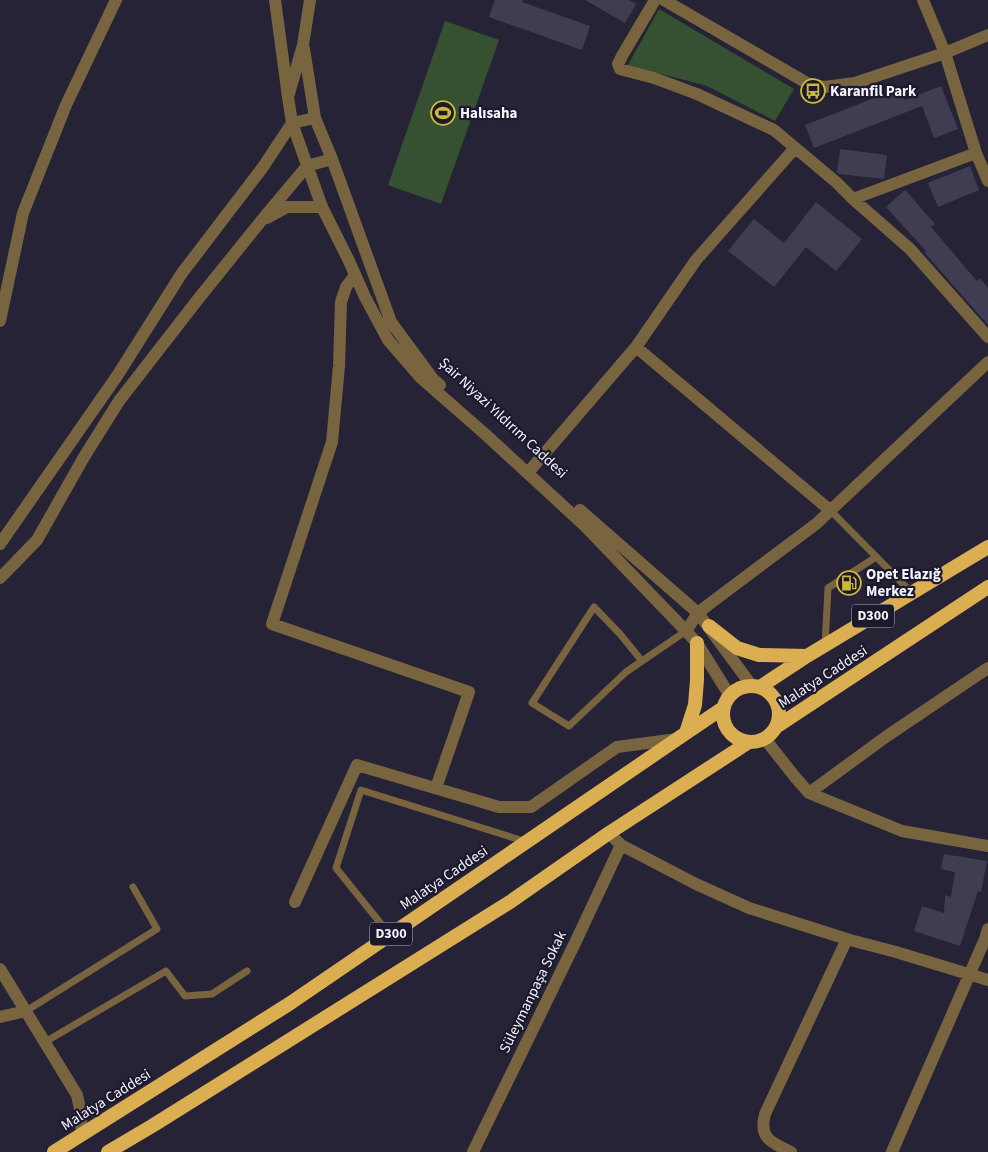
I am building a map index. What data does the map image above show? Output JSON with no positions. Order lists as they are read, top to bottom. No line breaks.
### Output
{"streets":{"highway":["D300","Malatya Caddesi"],"street":["Şair Niyazi Yıldırım Caddesi","Süleymanpaşa Sokak"]},"crossings":[["Şair Niyazi Yıldırım Caddesi","D300"],["Şair Niyazi Yıldırım Caddesi","Malatya Caddesi"],["D300","Malatya Caddesi"]],"places":{"bus stop":["Karanfil Park"],"sports":["Halısaha"],"fuel station":["Opet Elazığ Merkez"]}}
